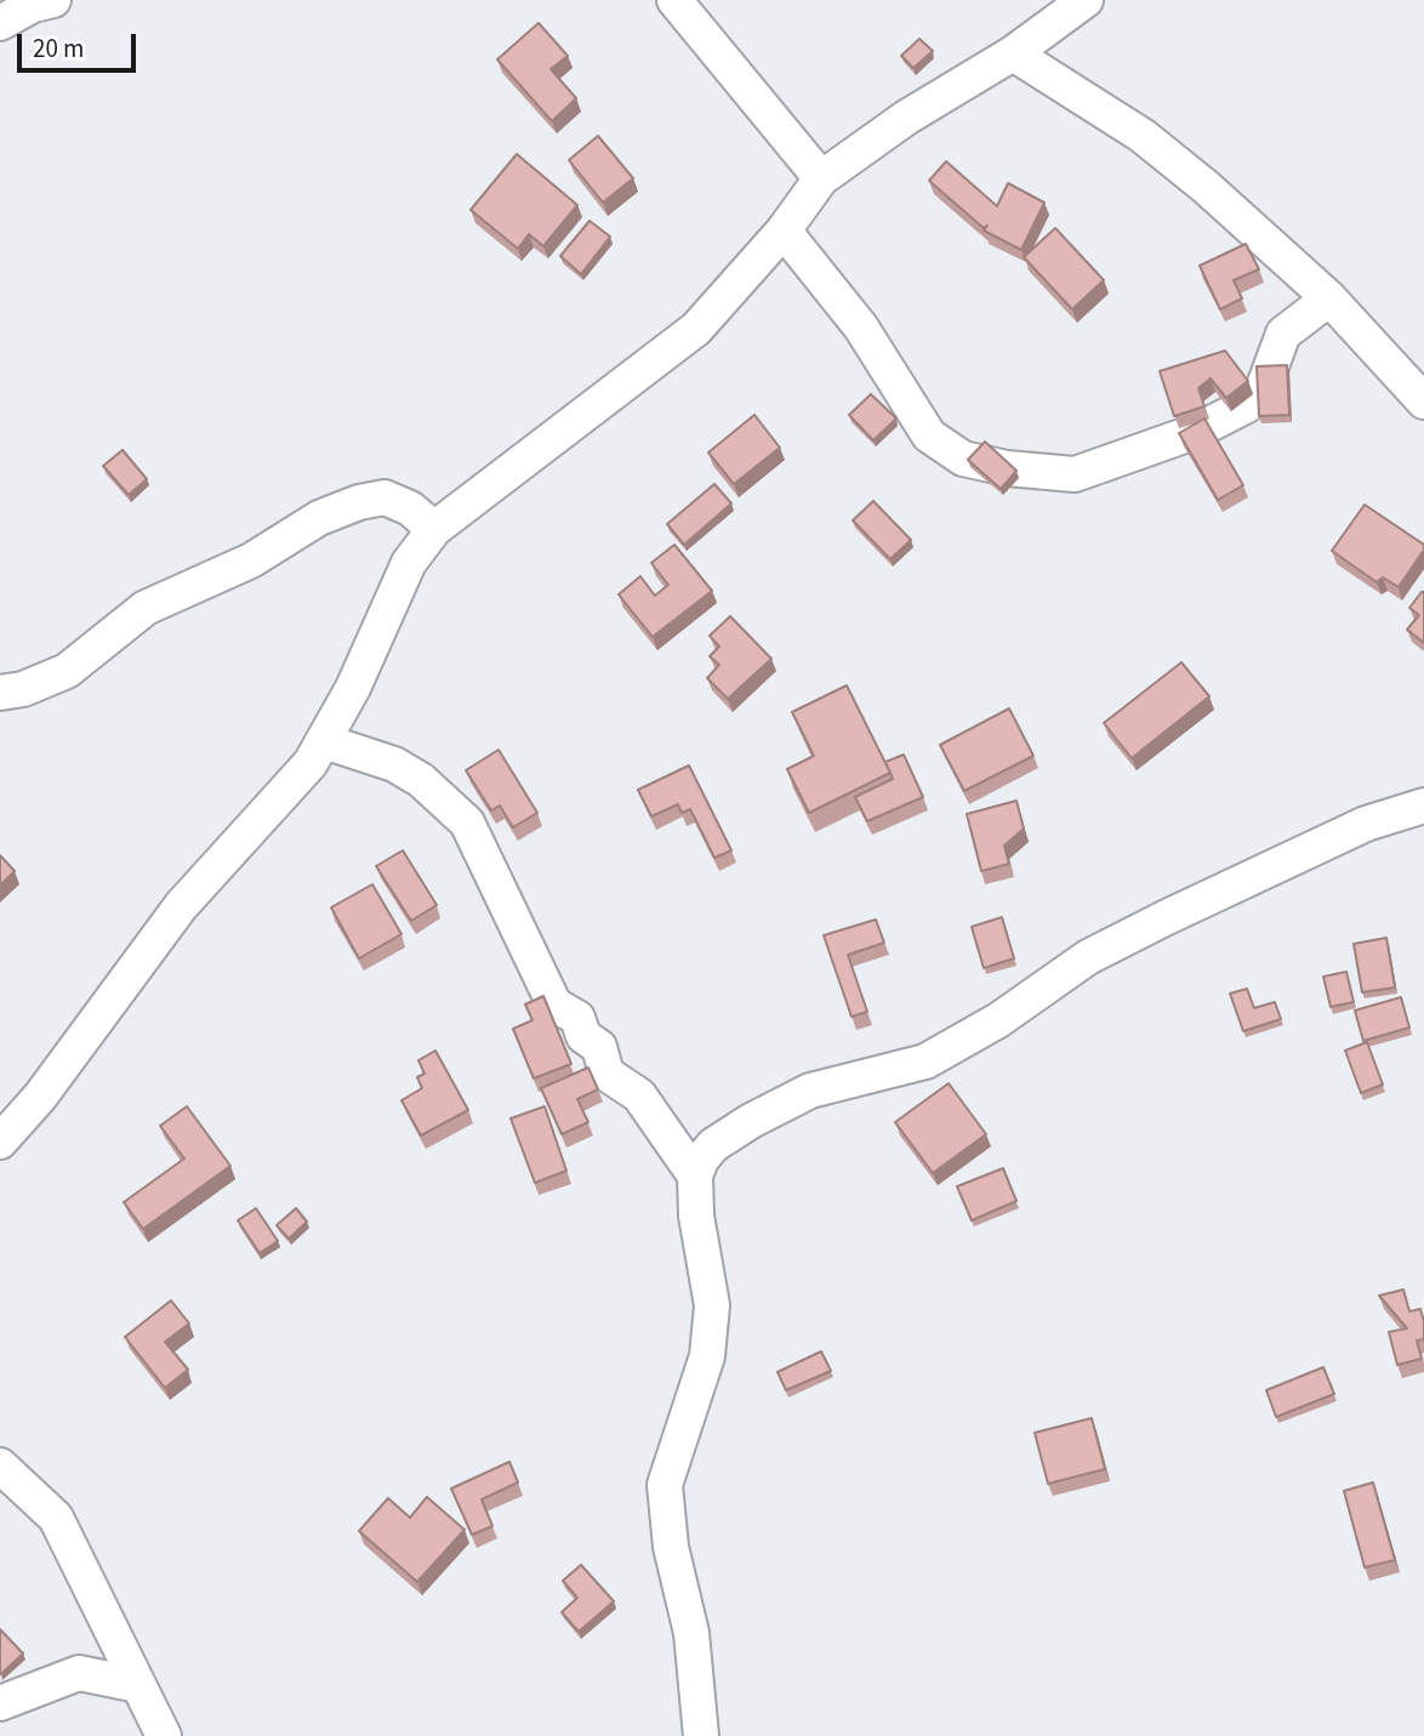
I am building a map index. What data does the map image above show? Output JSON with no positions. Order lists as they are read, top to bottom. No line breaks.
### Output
{"scale_bar":"20 m"}
